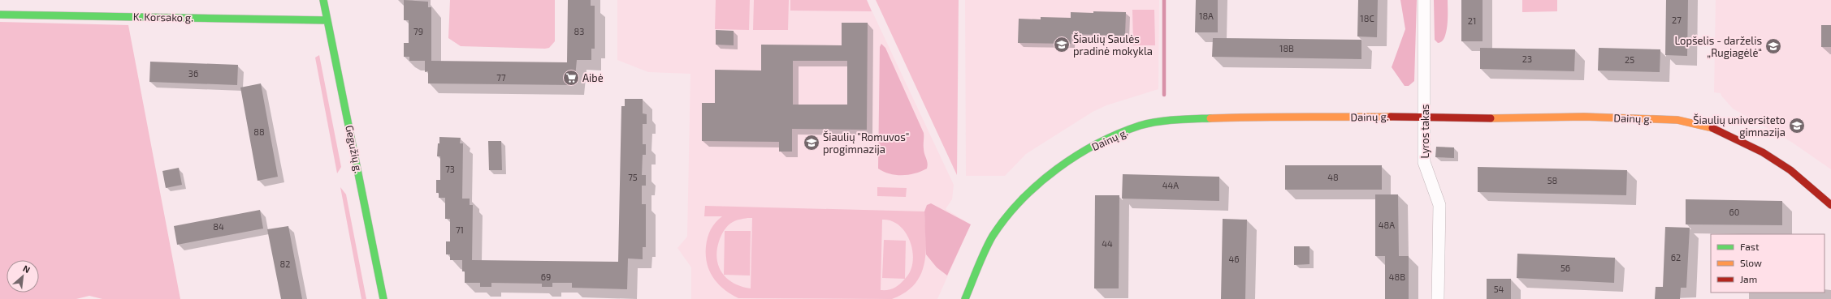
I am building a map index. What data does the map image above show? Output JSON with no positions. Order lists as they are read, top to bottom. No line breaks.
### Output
{"streets":{"street":["K. Korsako g.","Dainų g.","Lyros takas","Gegužių g."]},"crossings":[["K. Korsako g.","Gegužių g."],["Dainų g.","Lyros takas"]],"places":{"school or university":["Šiaulių Saulės pradinė mokykla","Lopšelis - darželis „Rugiagėlė“","Šiaulių universiteto gimnazija","Šiaulių \"Romuvos\" progimnazija"],"supermarket":["Aibė"]},"house_numbers":["18A","18C","27","21","79","83","18B","23","25","36","77","88","73","75","48","58","44A","60","48A","84","71","44","62","46","82","56","69","48B","54"],"legend":["Fast","Slow","Jam"],"north":"top right"}
